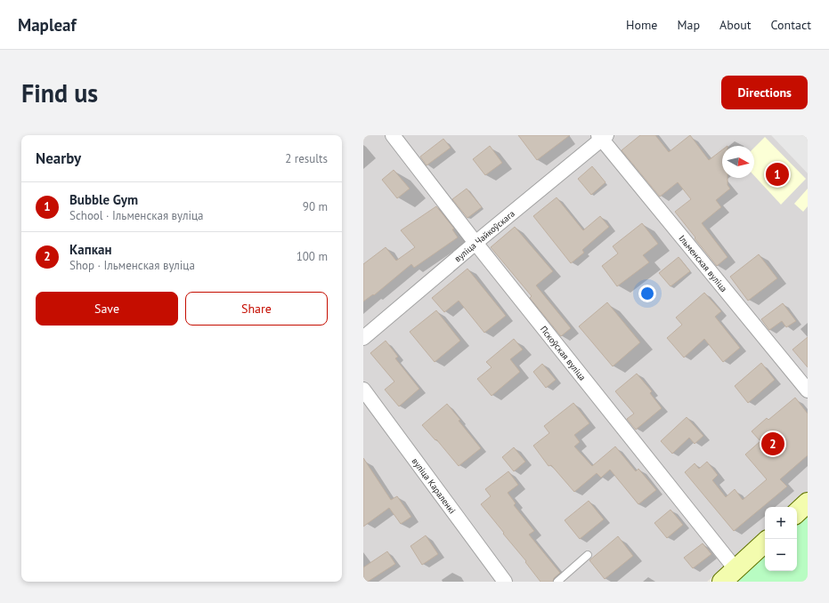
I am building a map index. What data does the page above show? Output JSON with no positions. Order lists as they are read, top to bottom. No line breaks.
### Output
{"streets":{"street":["вуліца Чайкоўскага","Ільменская вуліца","Пскоўская вуліца","вуліца Караленкі"]},"crossings":[["вуліца Чайкоўскага","Ільменская вуліца"],["вуліца Чайкоўскага","Пскоўская вуліца"]],"north":"right","page":{"header":"Mapleaf","nav":["Home","Map","About","Contact"],"buttons":["Directions",["Save","Share"]],"title":"Find us","heading":["Nearby","2 results"],"pins":["1","2"],"list":[{"mark":"1","name":"Bubble Gym","note":"School · Ільменская вуліца","value":"90 m"},{"mark":"2","name":"Капкан","note":"Shop · Ільменская вуліца","value":"100 m"}],"map_buttons":["+","−"]}}
